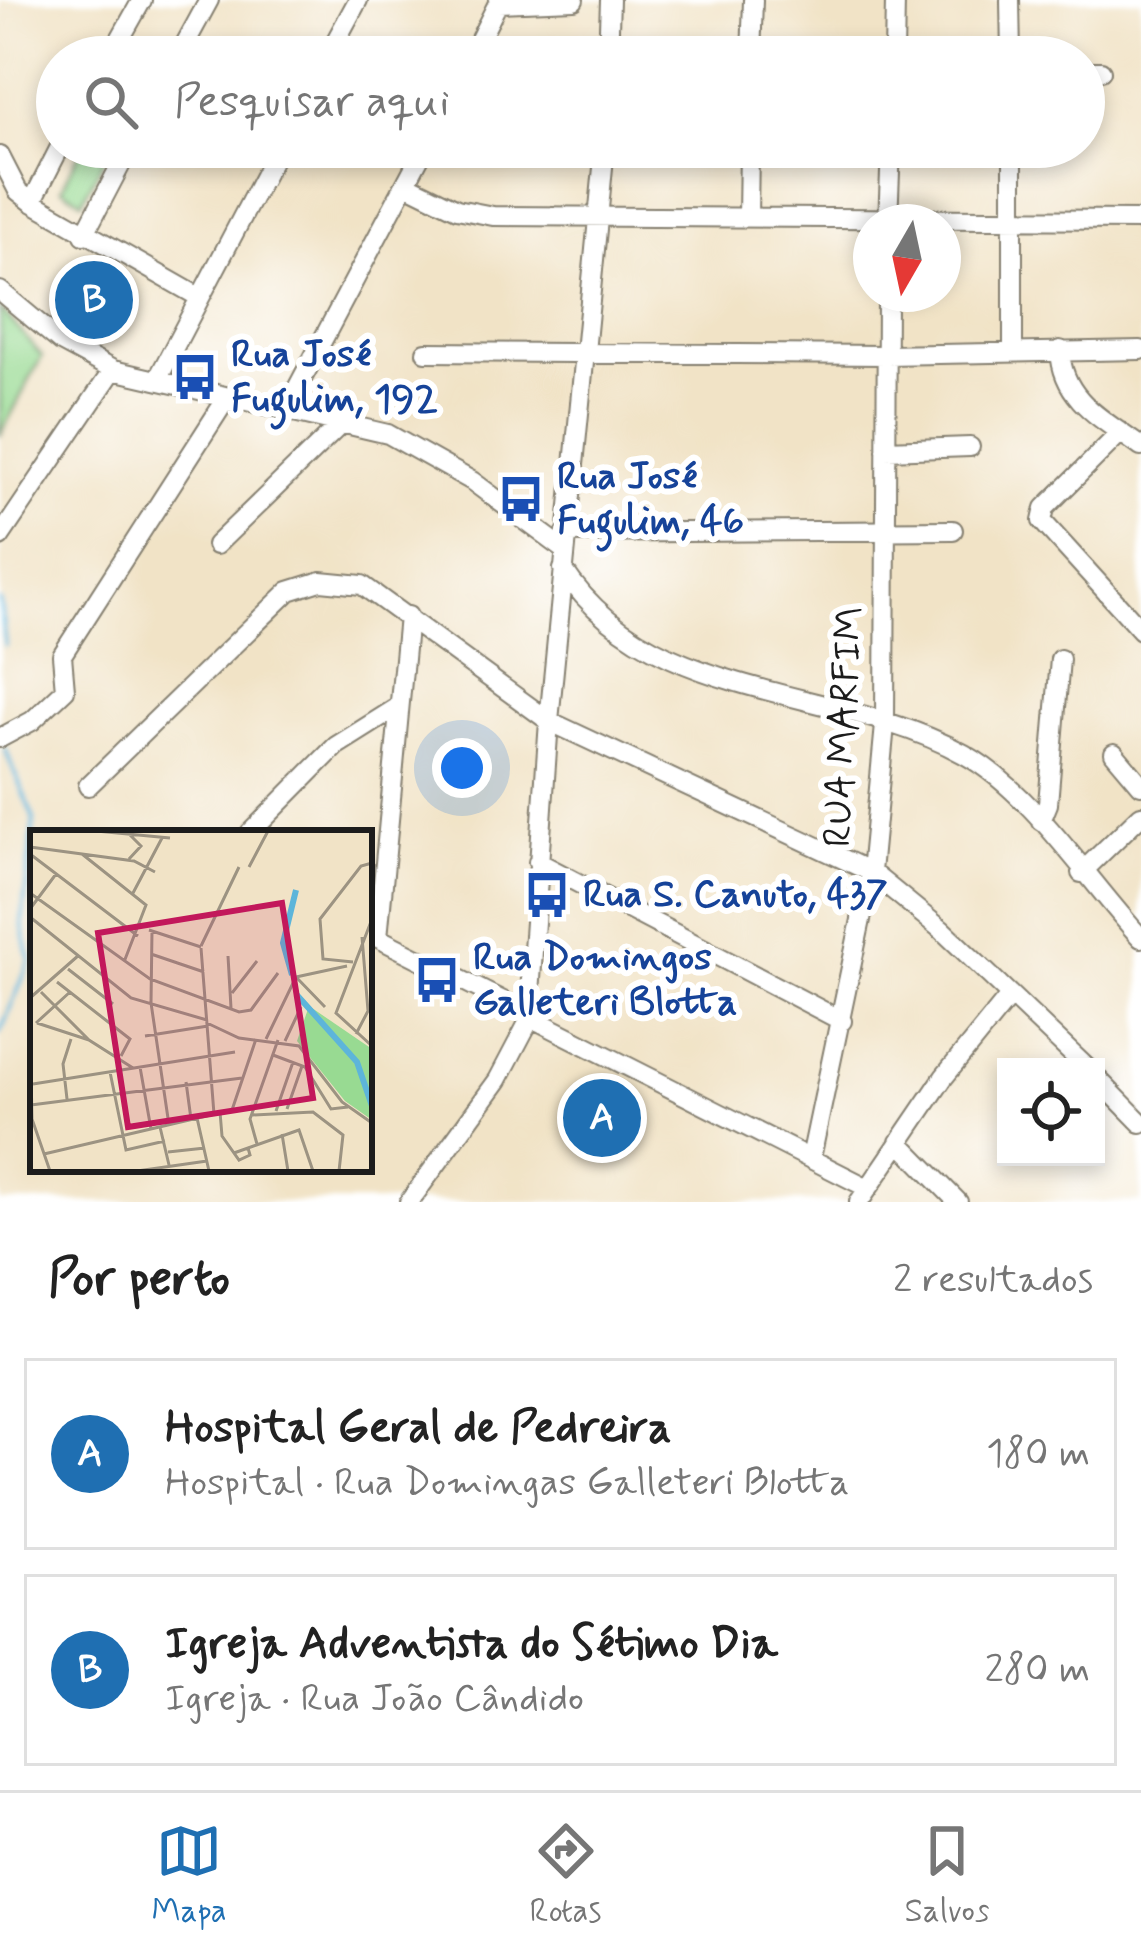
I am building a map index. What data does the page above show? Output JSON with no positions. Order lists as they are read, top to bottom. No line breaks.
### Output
{"streets":{"street":["RUA MARFIM"]},"places":{"bus stop":["Rua José Fugulim, 192","Rua José Fugulim, 46","Rua S. Canuto, 437","Rua Domingos Galleteri Blotta"]},"north":"bottom","page":{"search":"Pesquisar aqui","pins":["B","A"],"heading":["Por perto","2 resultados"],"list":[{"mark":"A","name":"Hospital Geral de Pedreira","note":"Hospital · Rua Domingas Galleteri Blotta","value":"180 m"},{"mark":"B","name":"Igreja Adventista do Sétimo Dia","note":"Igreja · Rua João Cândido","value":"280 m"}],"nav":["Mapa","Rotas","Salvos"]}}
